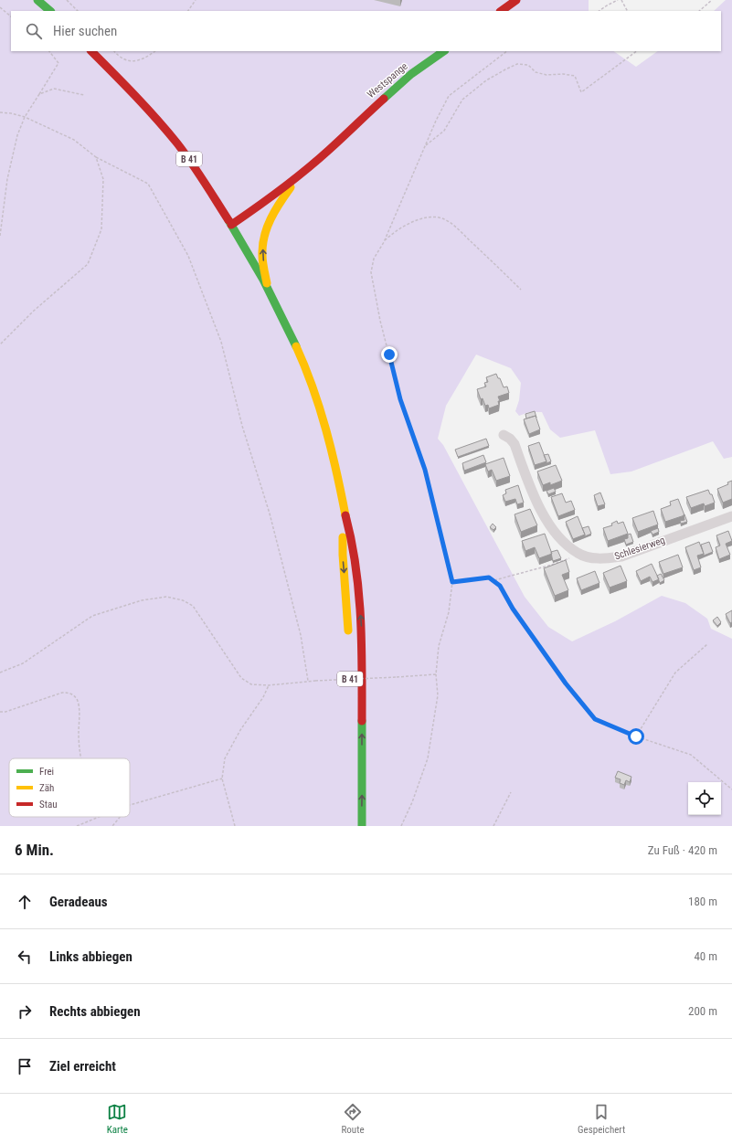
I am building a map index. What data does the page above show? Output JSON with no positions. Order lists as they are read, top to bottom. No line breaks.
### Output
{"streets":{"main road":["Westspange","B 41"],"street":["Schlesierweg"]},"legend":["Frei","Zäh","Stau"],"page":{"search":"Hier suchen","heading":["6 Min.","Zu Fuß · 420 m"],"list":[["Geradeaus","180 m"],["Links abbiegen","40 m"],["Rechts abbiegen","200 m"],"Ziel erreicht"],"nav":["Karte","Route","Gespeichert"]}}
